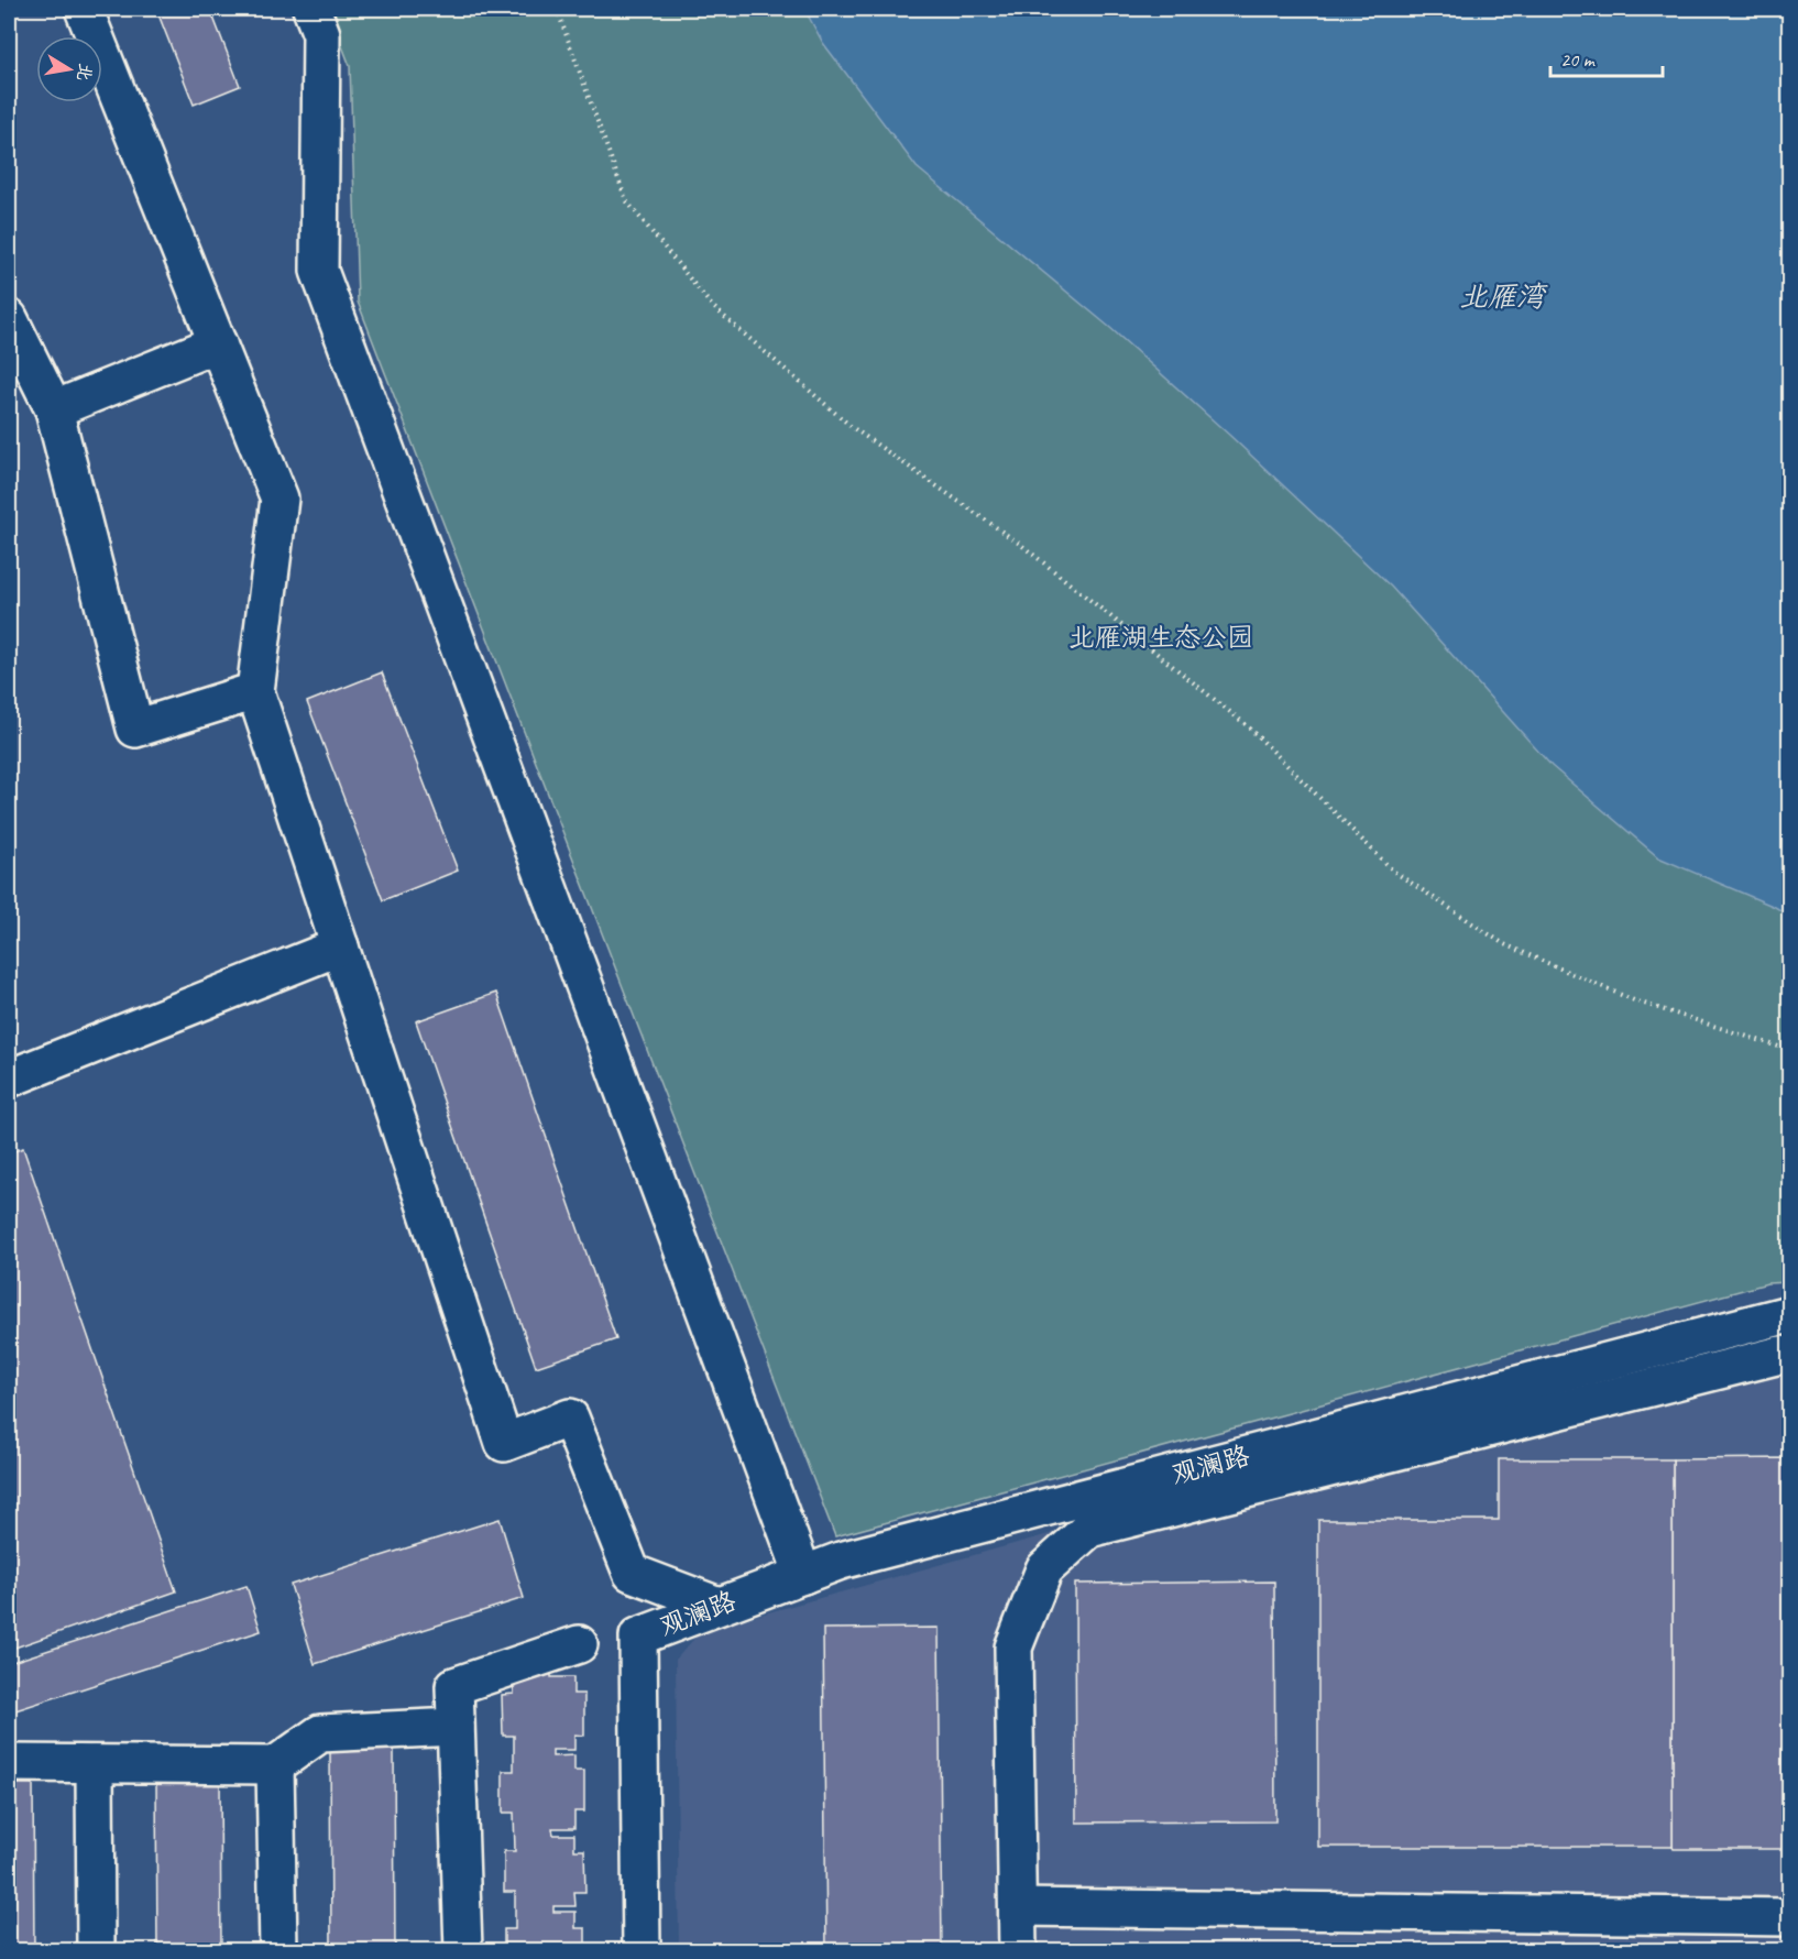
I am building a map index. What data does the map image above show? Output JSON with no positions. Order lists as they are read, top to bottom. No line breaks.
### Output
{"streets":{"street":["观澜路"]},"water":["北雁湾"],"parks":["北雁湖生态公园"],"scale_bar":"20 m","north":"right"}
